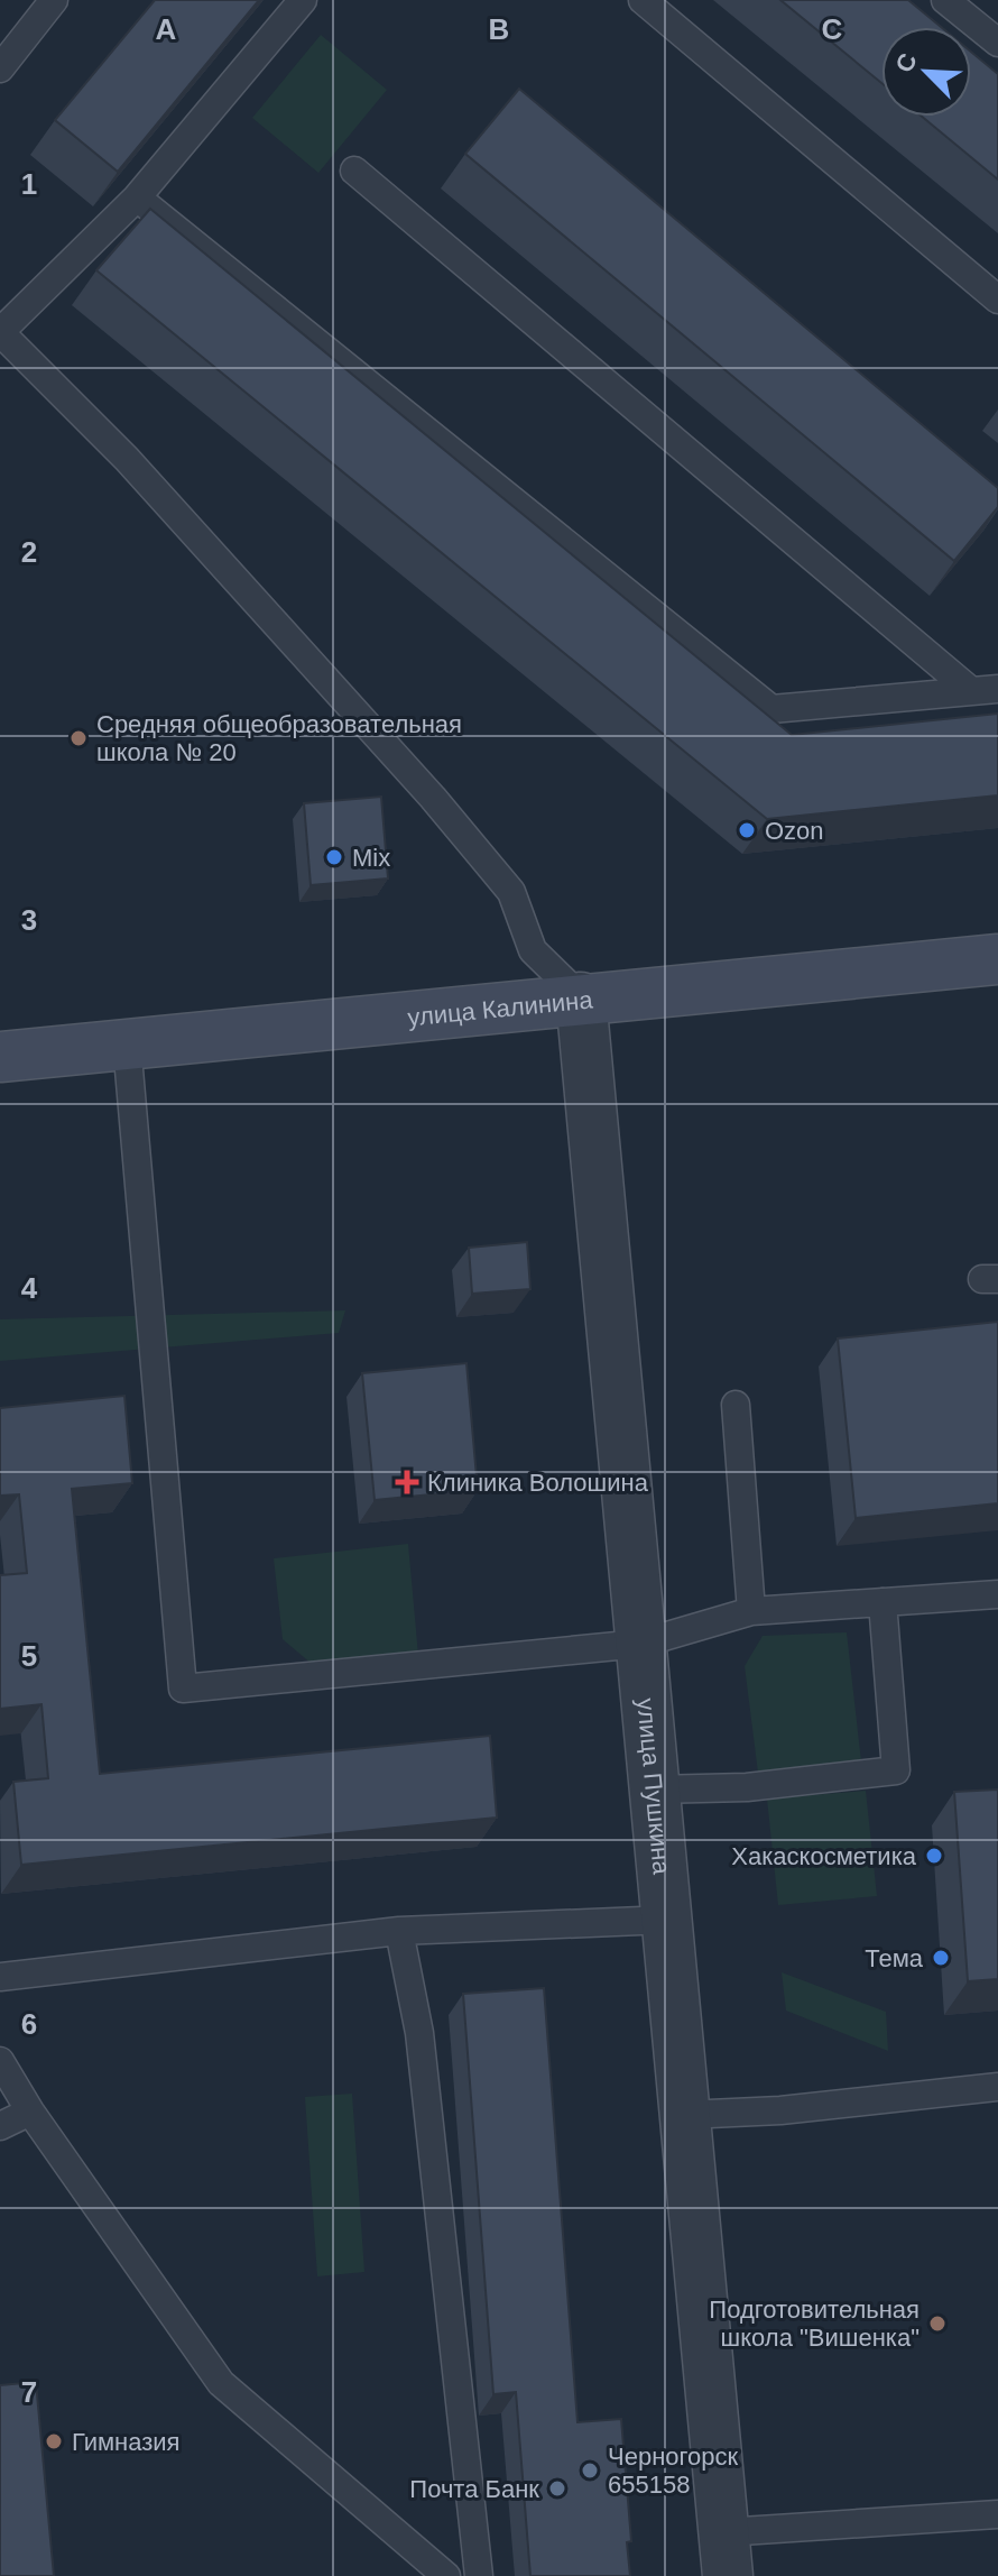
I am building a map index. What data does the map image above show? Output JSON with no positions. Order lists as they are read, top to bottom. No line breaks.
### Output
{"streets":{"main road":["улица Калинина"],"street":["улица Пушкина"]},"crossings":[["улица Калинина","улица Пушкина"]],"places":{"other":["Средняя общеобразовательная школа № 20","Ozon","Mix","Хакаскосметика","Тема","Подготовительная школа \"Вишенка\"","Гимназия","Черногорск 655158","Почта Банк"],"health":["Клиника Волошина"]},"north":"top left","grid":{"columns":["A","B","C"],"rows":["1","2","3","4","5","6","7"]}}
